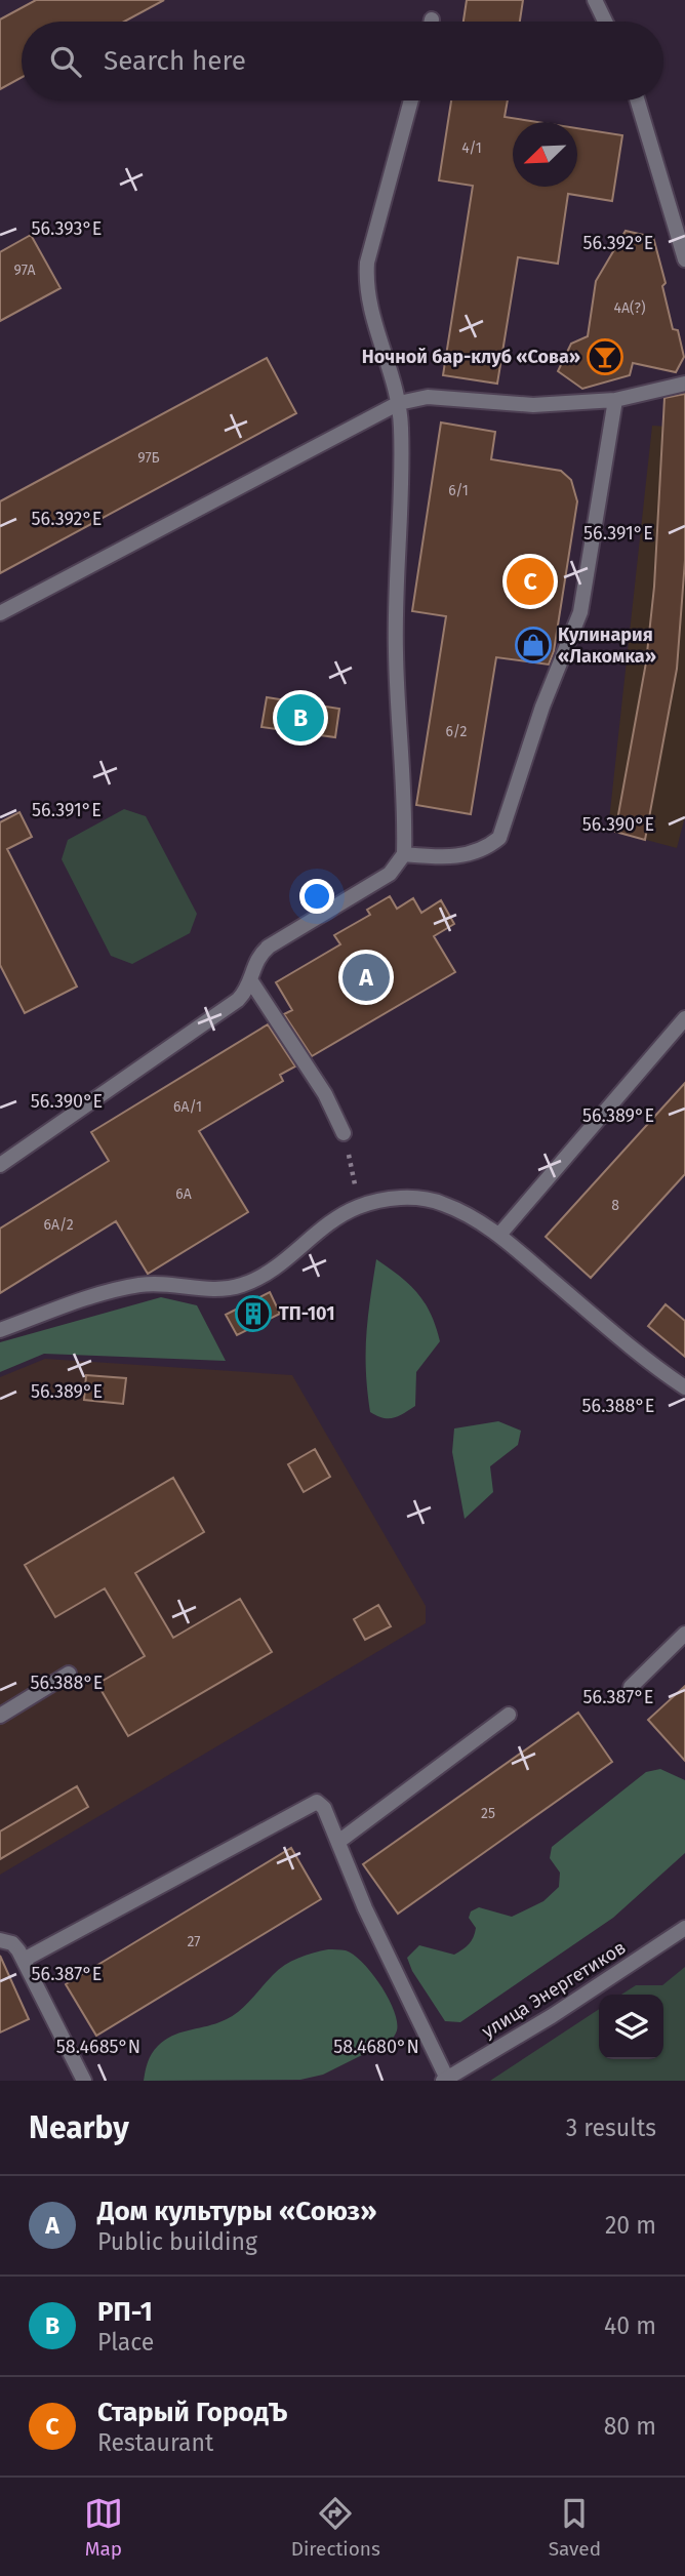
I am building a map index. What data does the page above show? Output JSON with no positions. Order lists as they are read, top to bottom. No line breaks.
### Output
{"streets":{"street":["улица Энергетиков"]},"places":{"bar":["Ночной бар-клуб «Сова»"],"shop":["Кулинария «Лакомка»"],"building":["ТП-101"]},"house_numbers":["4/1","97А","4А(?)","97Б","6/1","6/2","6А/1","6А","8","6А/2","25","27"],"north":"bottom left","page":{"search":"Search here","pins":["C","B","A"],"heading":["Nearby","3 results"],"list":[{"mark":"A","name":"Дом культуры «Союз»","note":"Public building","value":"20 m"},{"mark":"B","name":"РП-1","note":"Place","value":"40 m"},{"mark":"C","name":"Старый ГородЪ","note":"Restaurant","value":"80 m"}],"nav":["Map","Directions","Saved"]},"coordinates":["56.393°E","56.392°E","56.391°E","56.390°E","56.389°E","56.388°E","56.387°E","58.4685°N","58.4680°N"]}
